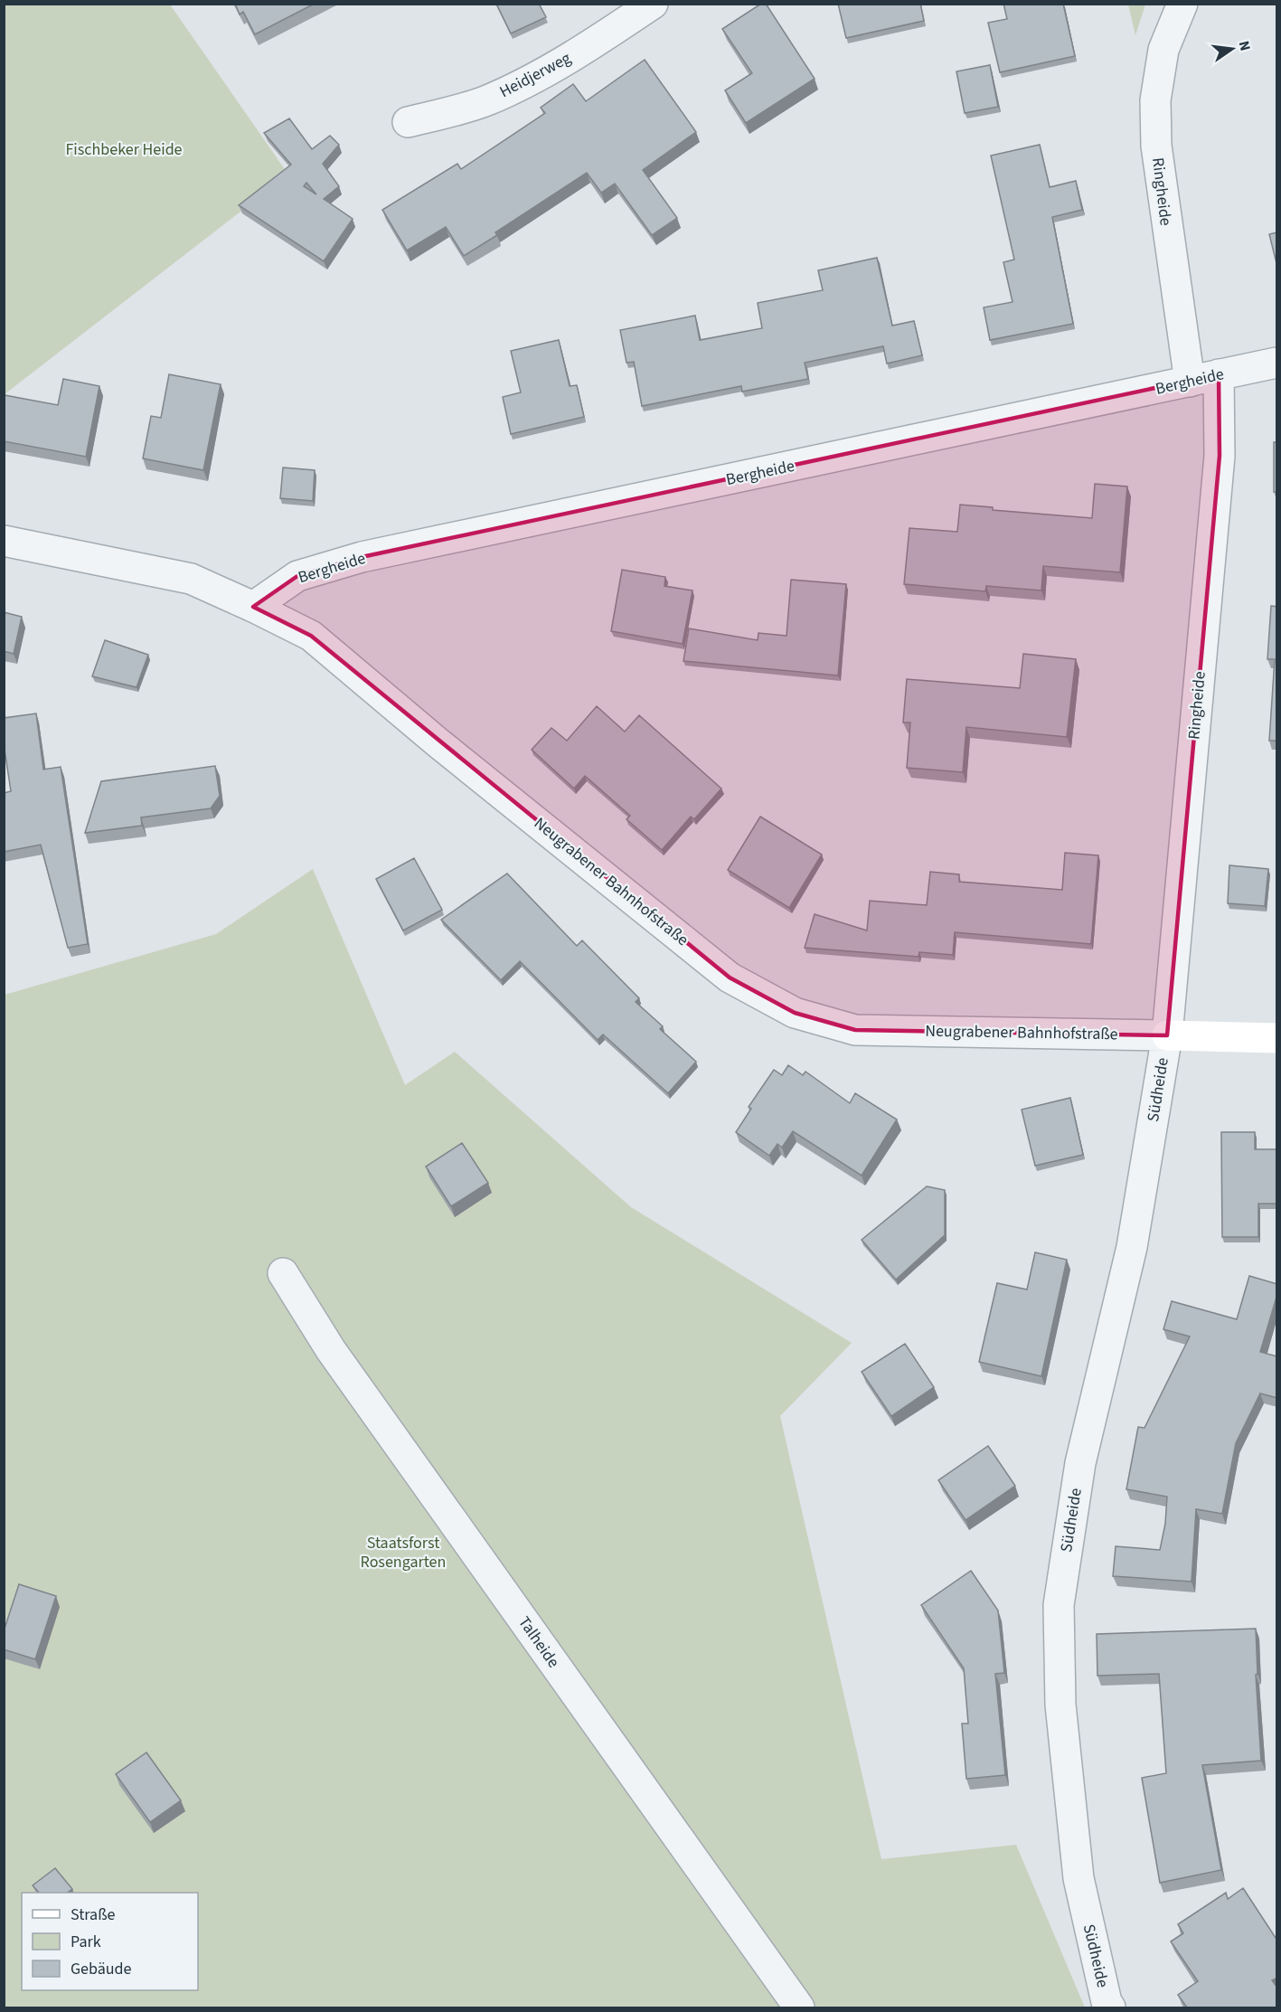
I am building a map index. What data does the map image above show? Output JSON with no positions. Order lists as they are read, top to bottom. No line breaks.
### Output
{"streets":{"street":["Heidjerweg","Ringheide","Bergheide","Neugrabener Bahnhofstraße","Südheide","Talheide"]},"crossings":[["Ringheide","Bergheide"],["Ringheide","Neugrabener Bahnhofstraße"],["Ringheide","Südheide"],["Bergheide","Neugrabener Bahnhofstraße"],["Neugrabener Bahnhofstraße","Südheide"]],"parks":["Fischbeker Heide","Staatsforst Rosengarten"],"legend":["Straße","Park","Gebäude"],"north":"right"}
